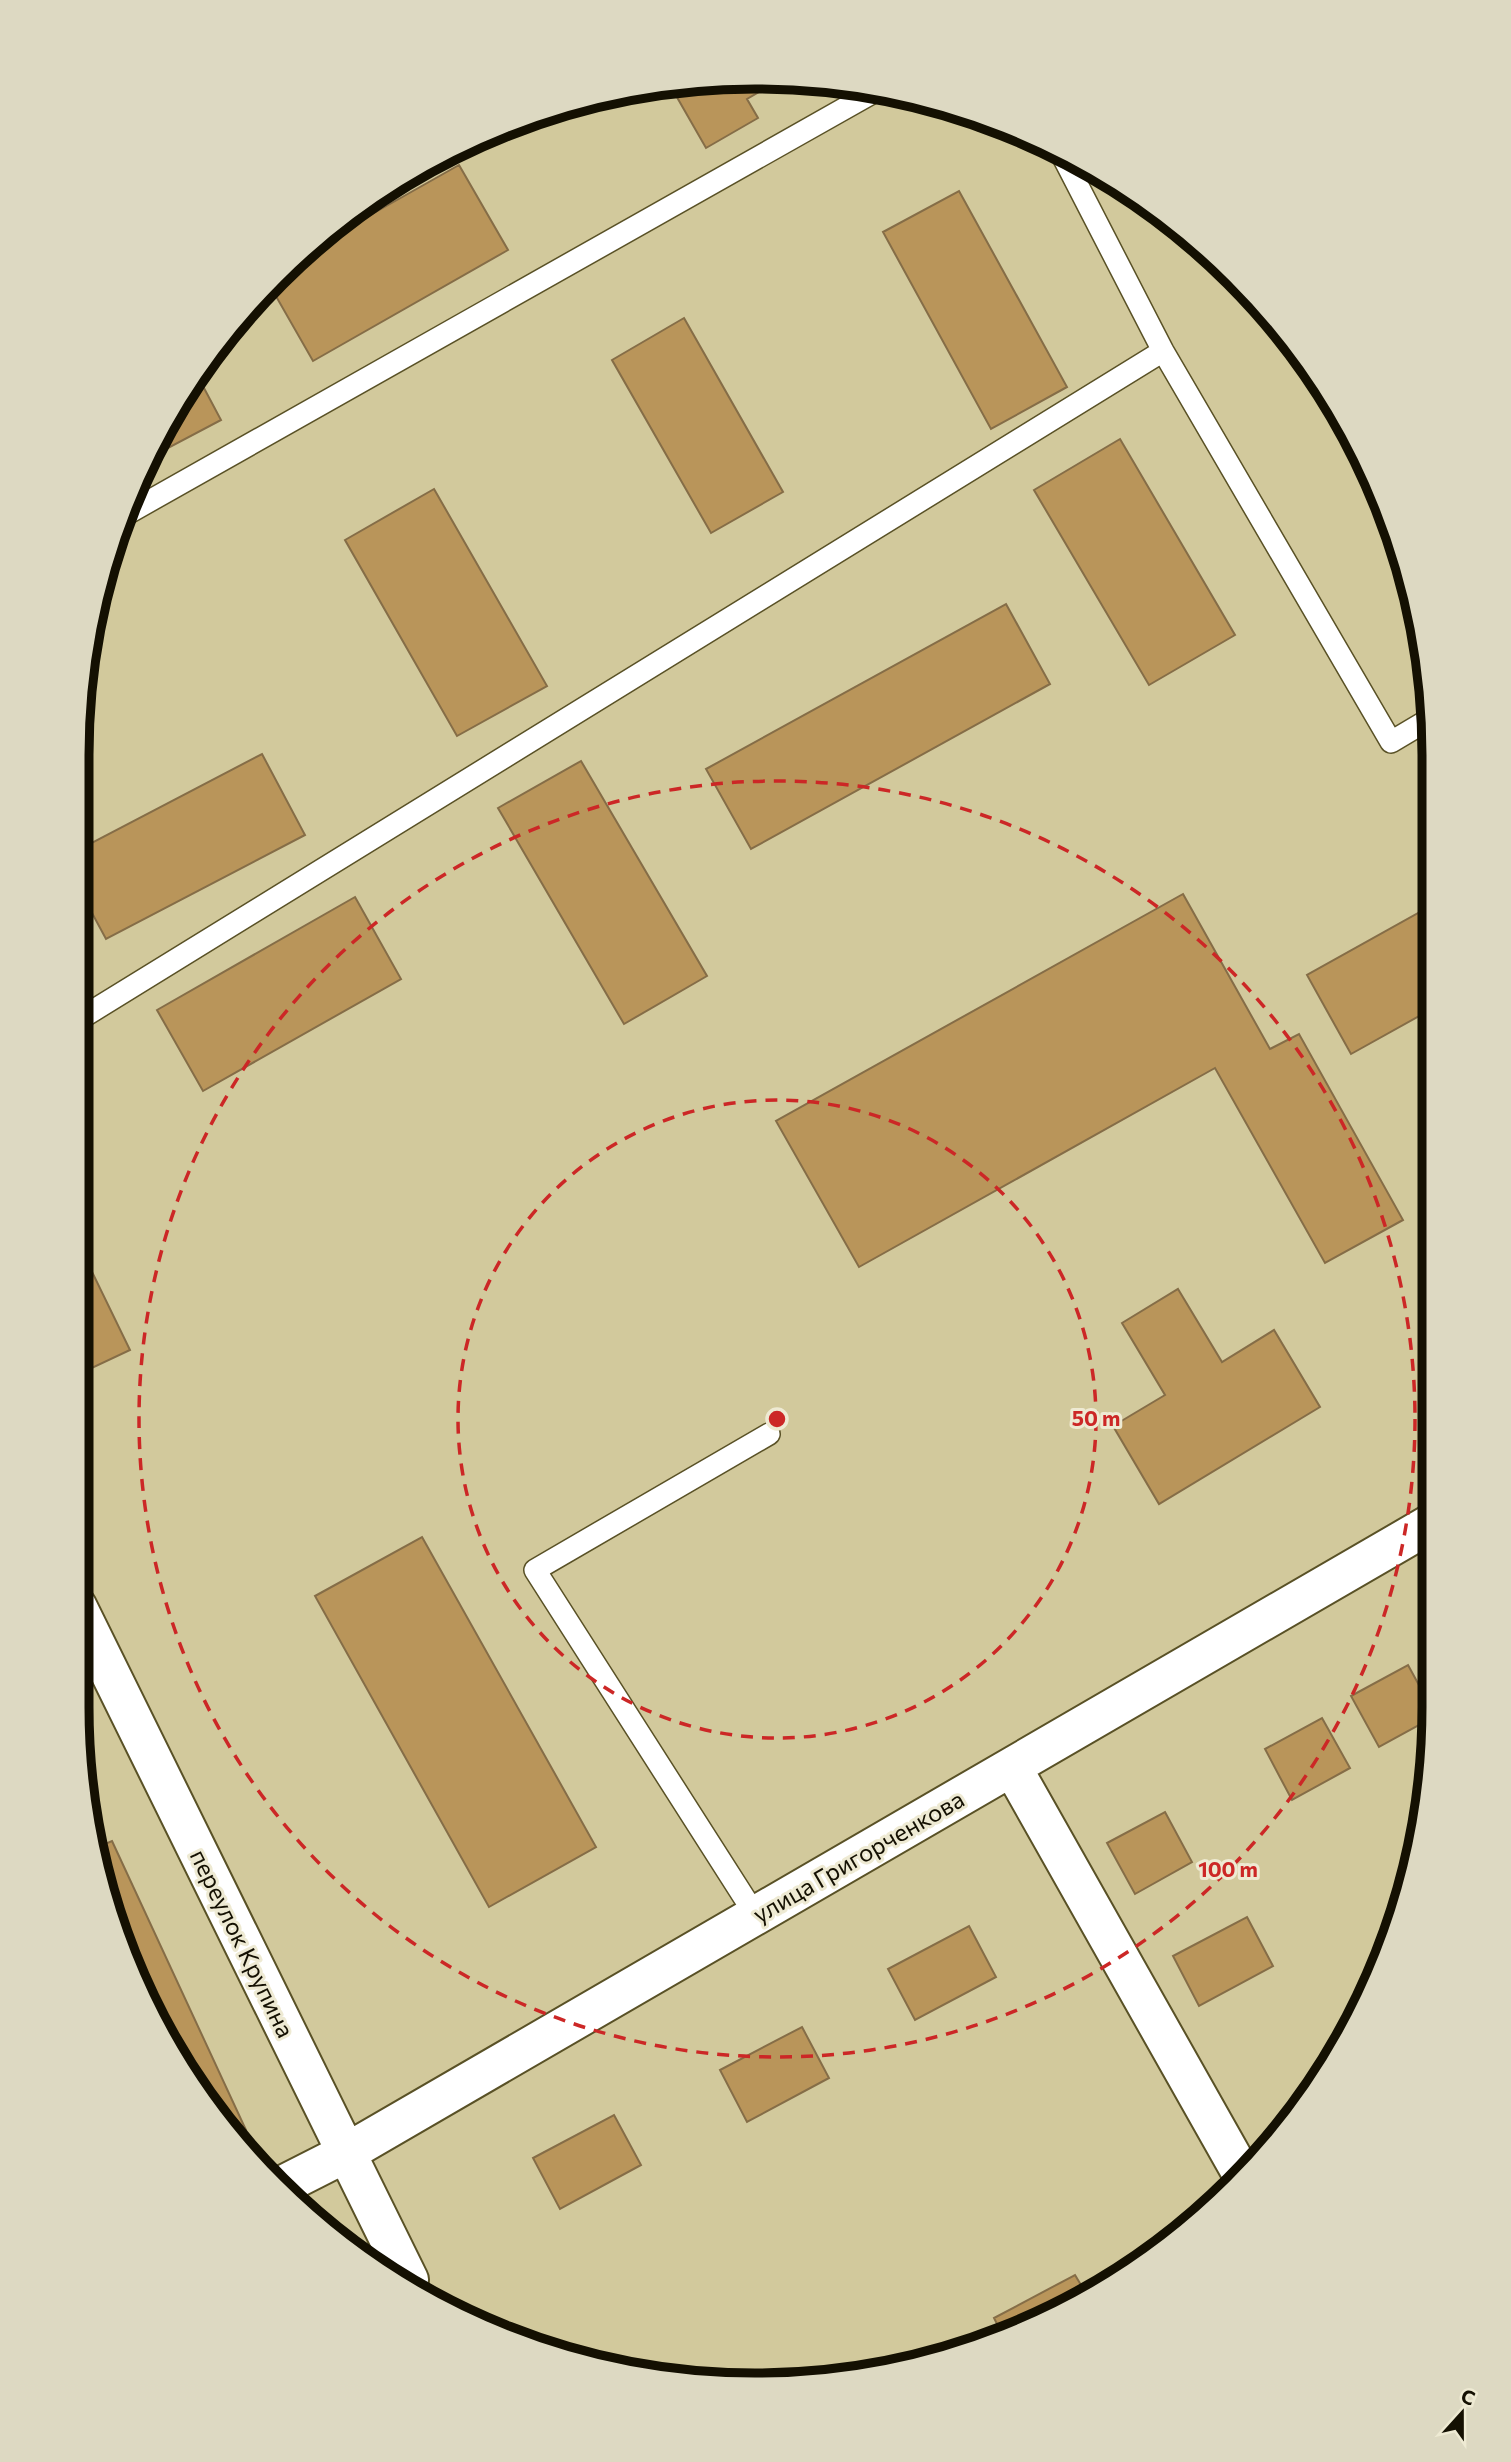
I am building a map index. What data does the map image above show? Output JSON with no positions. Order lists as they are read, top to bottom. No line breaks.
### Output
{"streets":{"street":["улица Григорченкова","переулок Крупина"]},"crossings":[["улица Григорченкова","переулок Крупина"]],"north":"top","rings":["50 m","100 m"]}
